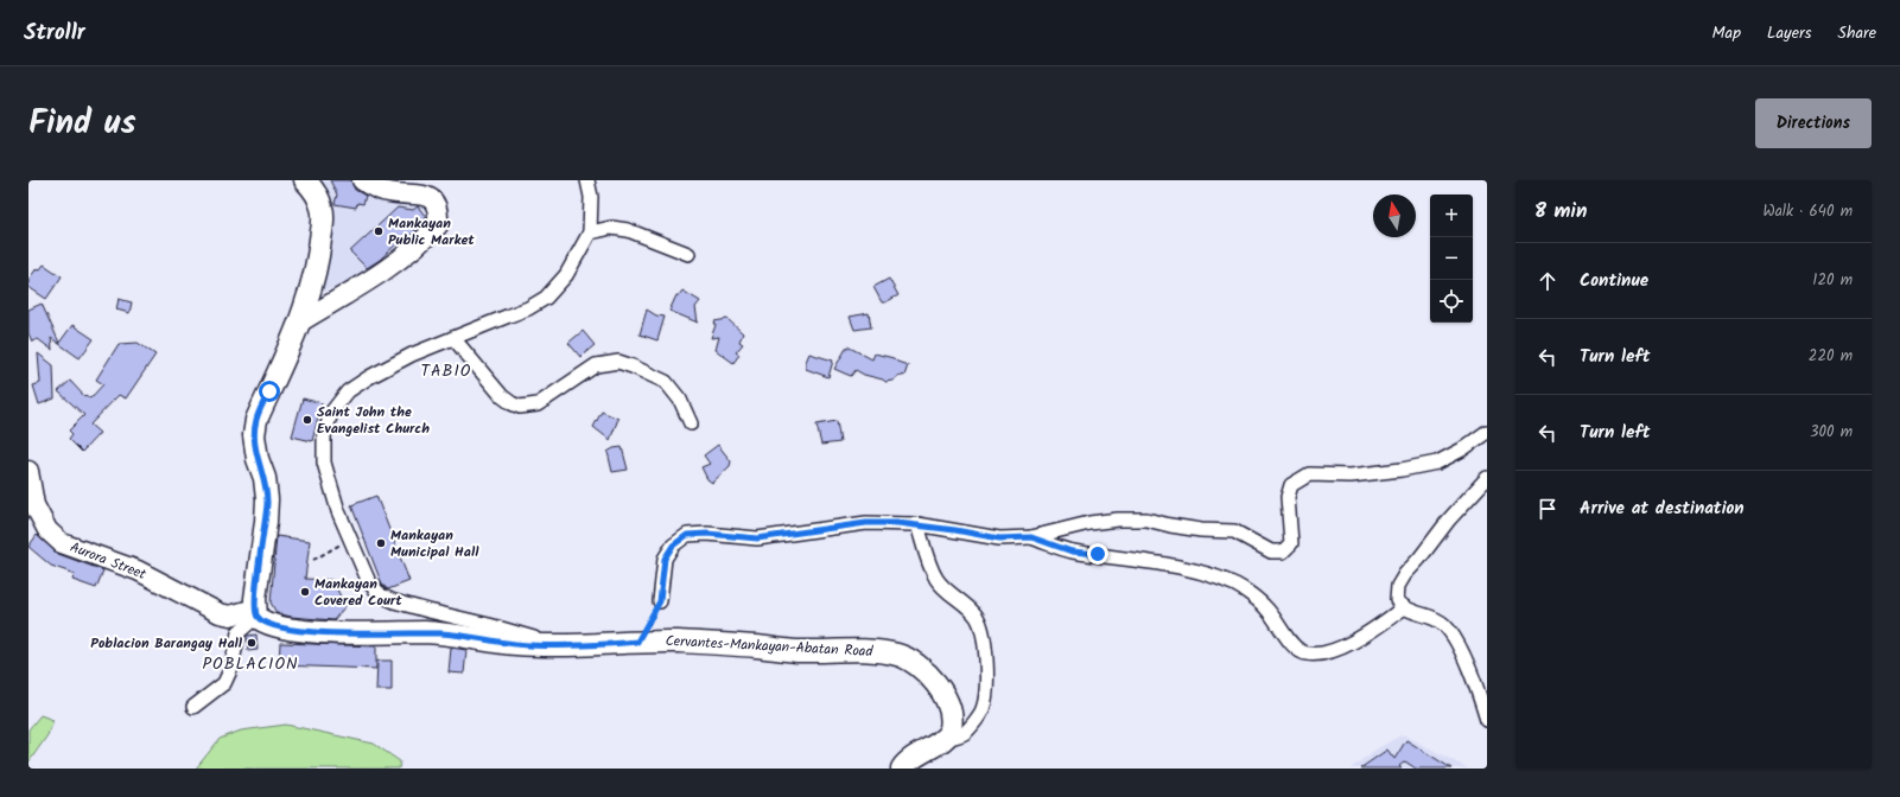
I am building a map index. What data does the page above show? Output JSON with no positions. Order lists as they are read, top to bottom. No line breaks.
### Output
{"streets":{"main road":["Cervantes-Mankayan-Abatan Road"],"street":["Aurora Street"]},"crossings":[["Aurora Street","Cervantes-Mankayan-Abatan Road"]],"districts":["TABIO","POBLACION"],"places":["Mankayan Public Market","Saint John the Evangelist Church","Mankayan Municipal Hall","Mankayan Covered Court","Poblacion Barangay Hall"],"north":"top","page":{"header":"Strollr","nav":["Map","Layers","Share"],"title":"Find us","buttons":"Directions","heading":["8 min","Walk · 640 m"],"map_buttons":["+","−"],"list":[["Continue","120 m"],["Turn left","220 m"],["Turn left","300 m"],"Arrive at destination"]}}
